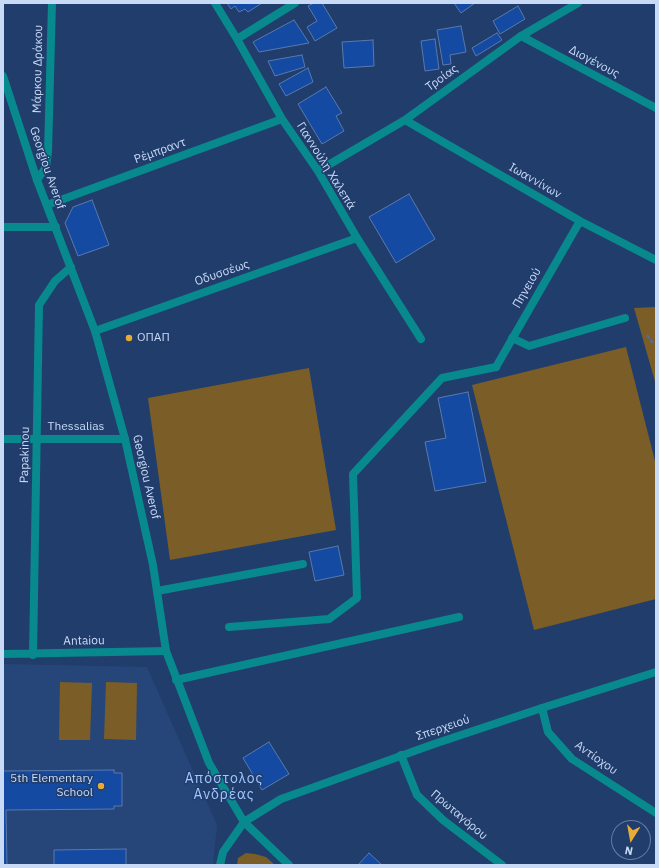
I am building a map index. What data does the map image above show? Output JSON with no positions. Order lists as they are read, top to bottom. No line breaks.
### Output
{"streets":{"street":["Διογένους","Μάρκου Δράκου","Τροίας","Ρέμπραντ","Γιαννούλη Χαλεπά","Georgiou Averof","Ιωαννίνων","Οδυσσέως","Πηνειού","Thessalias","Papakinou","Antaiou","Σπερχειού","Αντίοχου","Πρωταγόρου"]},"crossings":[["Διογένους","Τροίας"],["Μάρκου Δράκου","Georgiou Averof"],["Τροίας","Γιαννούλη Χαλεπά"],["Τροίας","Ιωαννίνων"],["Ρέμπραντ","Γιαννούλη Χαλεπά"],["Ρέμπραντ","Georgiou Averof"],["Γιαννούλη Χαλεπά","Οδυσσέως"],["Georgiou Averof","Οδυσσέως"],["Georgiou Averof","Thessalias"],["Georgiou Averof","Papakinou"],["Georgiou Averof","Antaiou"],["Georgiou Averof","Σπερχειού"],["Ιωαννίνων","Πηνειού"],["Thessalias","Papakinou"],["Papakinou","Antaiou"],["Σπερχειού","Αντίοχου"],["Σπερχειού","Πρωταγόρου"]],"districts":["Απόστολος Ανδρέας"],"places":["ΟΠΑΠ","5th Elementary School"],"north":"bottom"}
